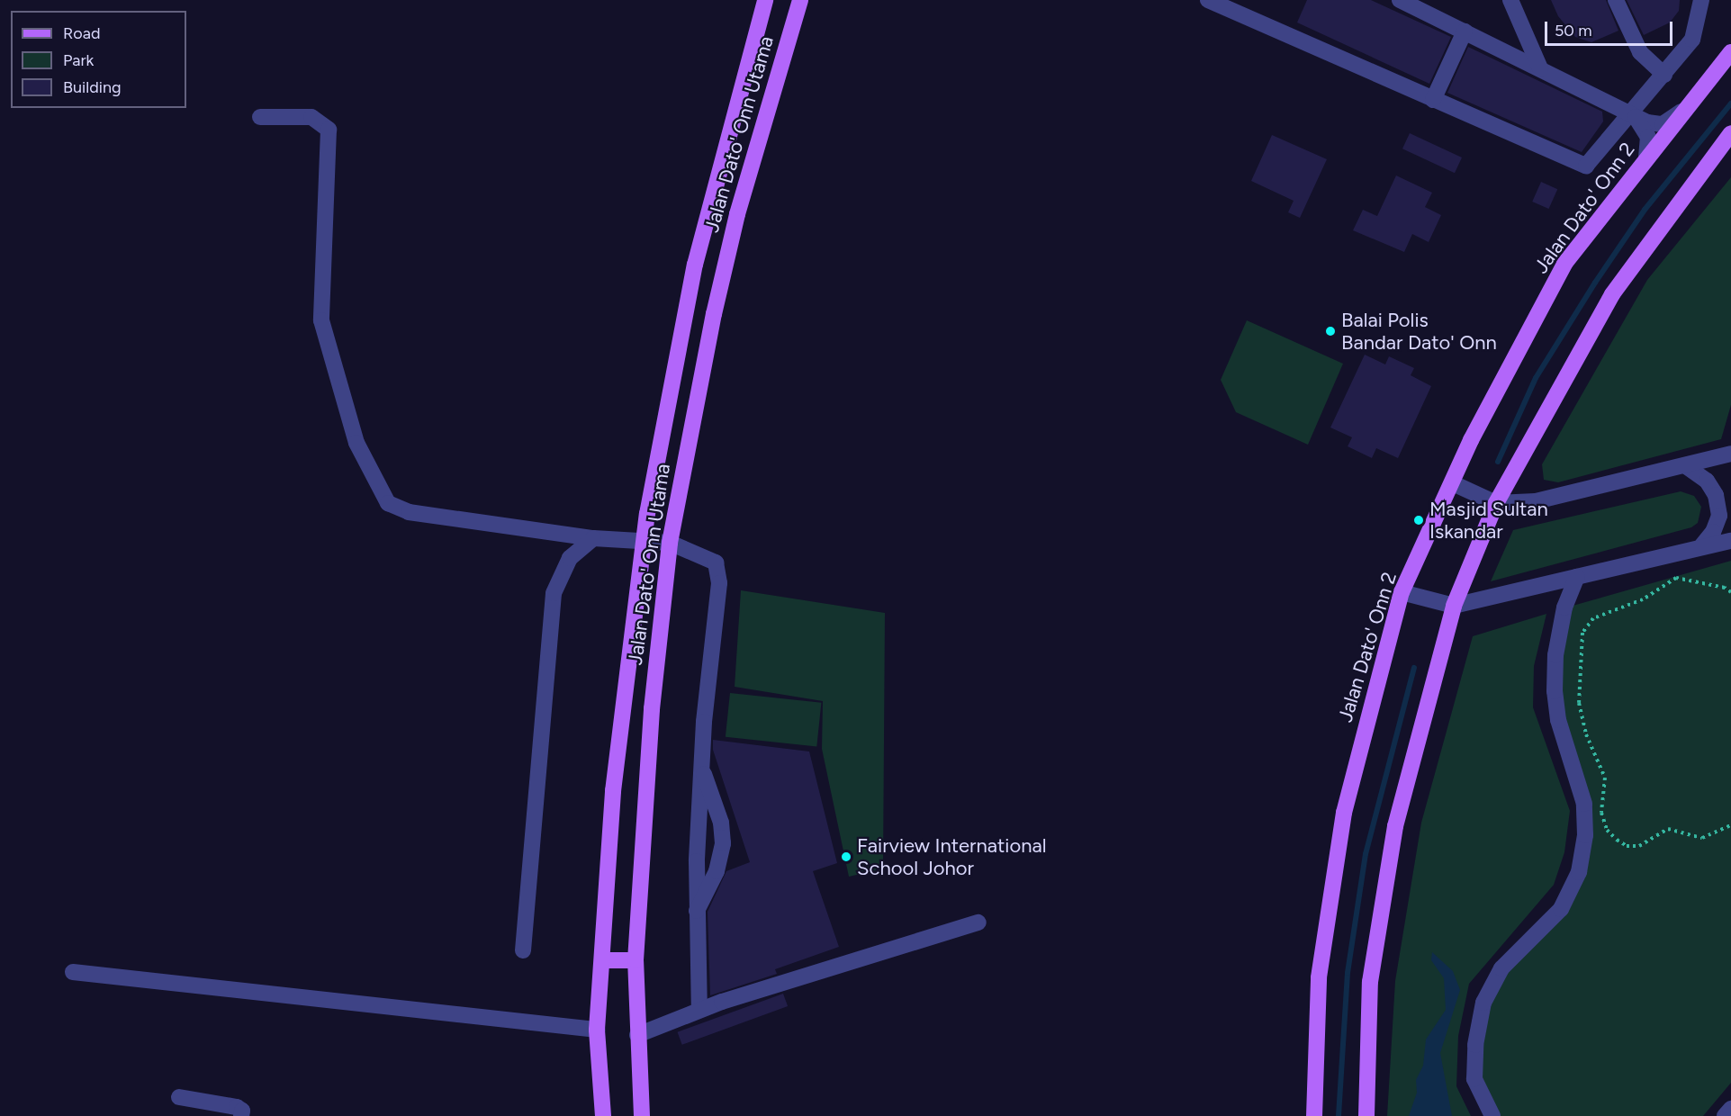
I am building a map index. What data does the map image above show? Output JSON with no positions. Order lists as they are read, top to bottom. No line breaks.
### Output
{"streets":{"main road":["Jalan Dato' Onn Utama","Jalan Dato' Onn 2"]},"places":["Balai Polis Bandar Dato' Onn","Masjid Sultan Iskandar","Fairview International School Johor"],"legend":["Road","Park","Building"],"scale_bar":"50 m"}
